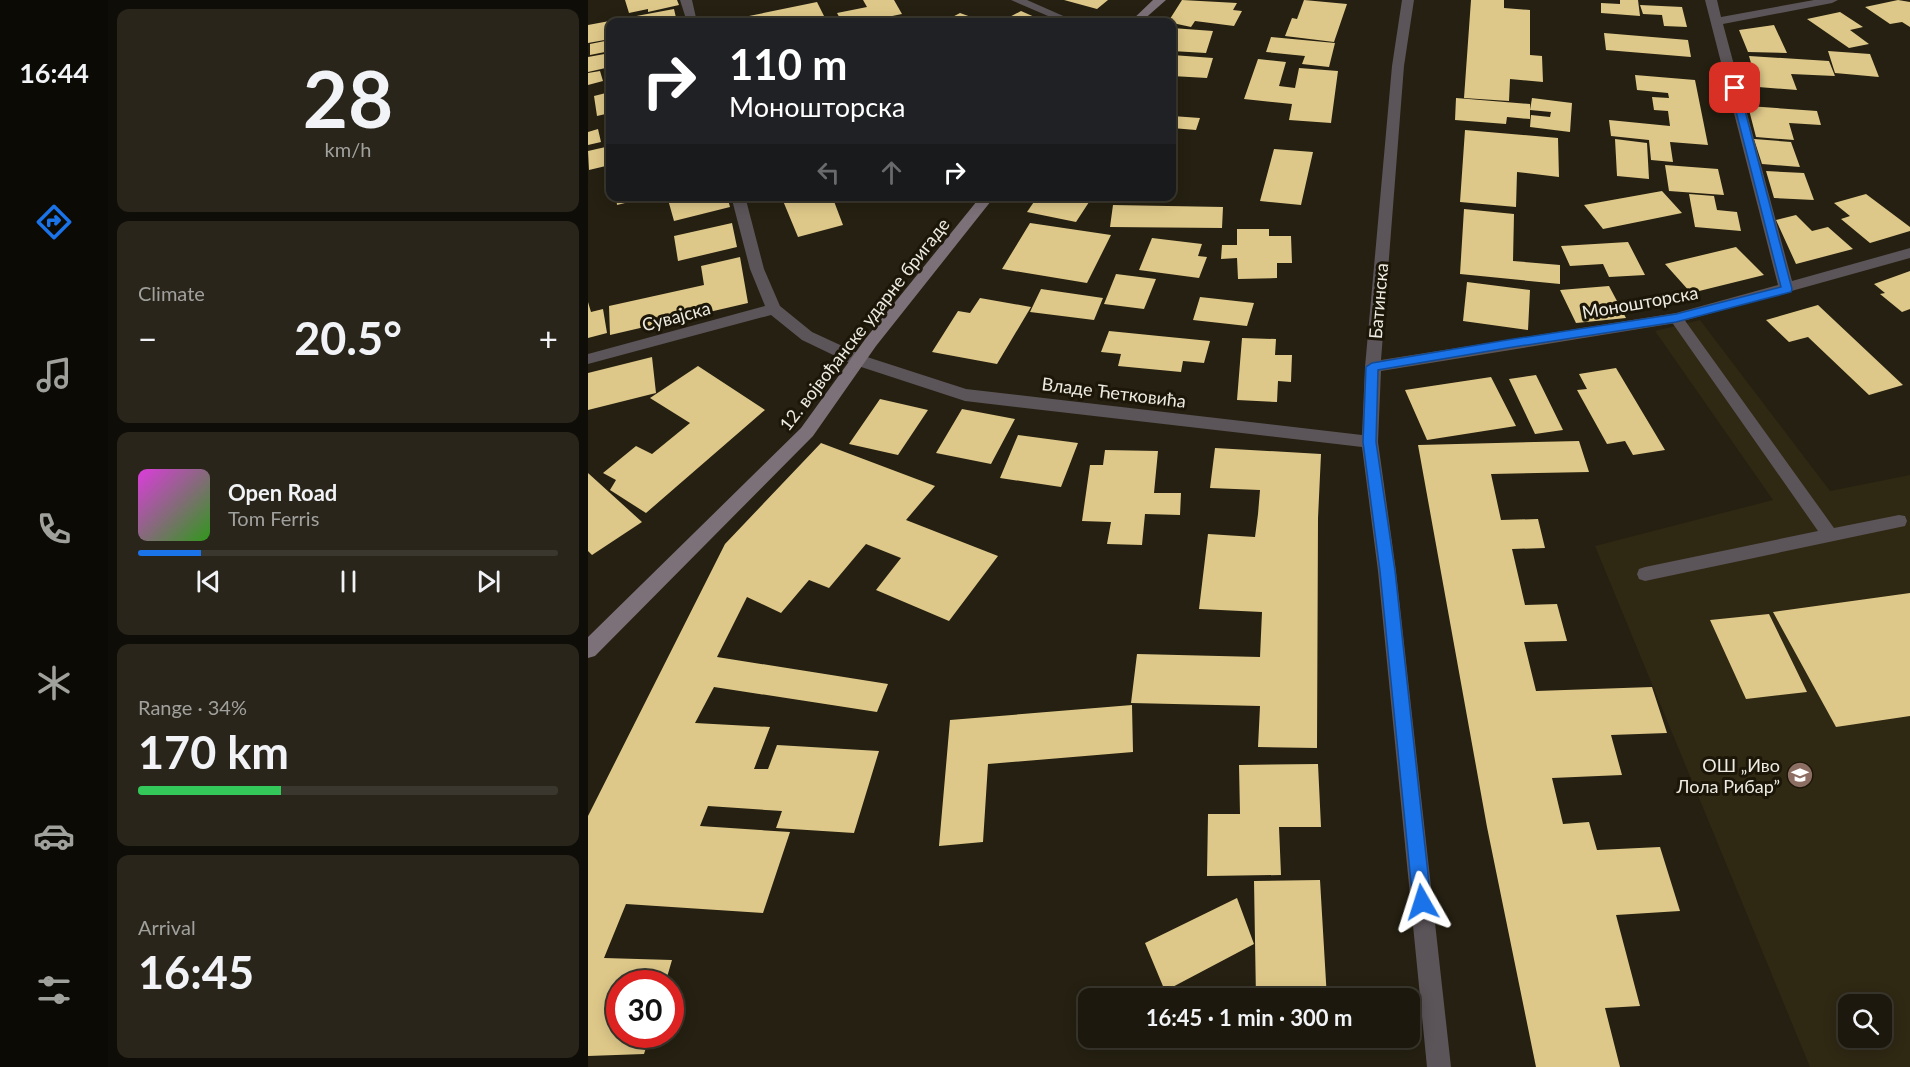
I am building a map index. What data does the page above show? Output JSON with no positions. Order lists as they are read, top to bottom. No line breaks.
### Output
{"streets":{"main road":["12. војвођанске ударне бригаде"],"street":["Батинска","Моношторска","Сувајска","Владе Ћетковића"]},"crossings":[["Батинска","Моношторска"],["Батинска","Владе Ћетковића"],["Сувајска","Владе Ћетковића"],["12. војвођанске ударне бригаде","Владе Ћетковића"]],"places":{"school or university":["ОШ „Иво Лола Рибар”"]},"page":{"tabs":"16:44","tile":[["28","km/h"],"Climate",["Range · 34%","170 km"],["Arrival","16:45"]],"turn":["110 m","Моношторска"],"heat":["−","20.5°","+"],"song":["Open Road","Tom Ferris"],"limit":"30","trip":"16:45 · 1 min · 300 m"}}
